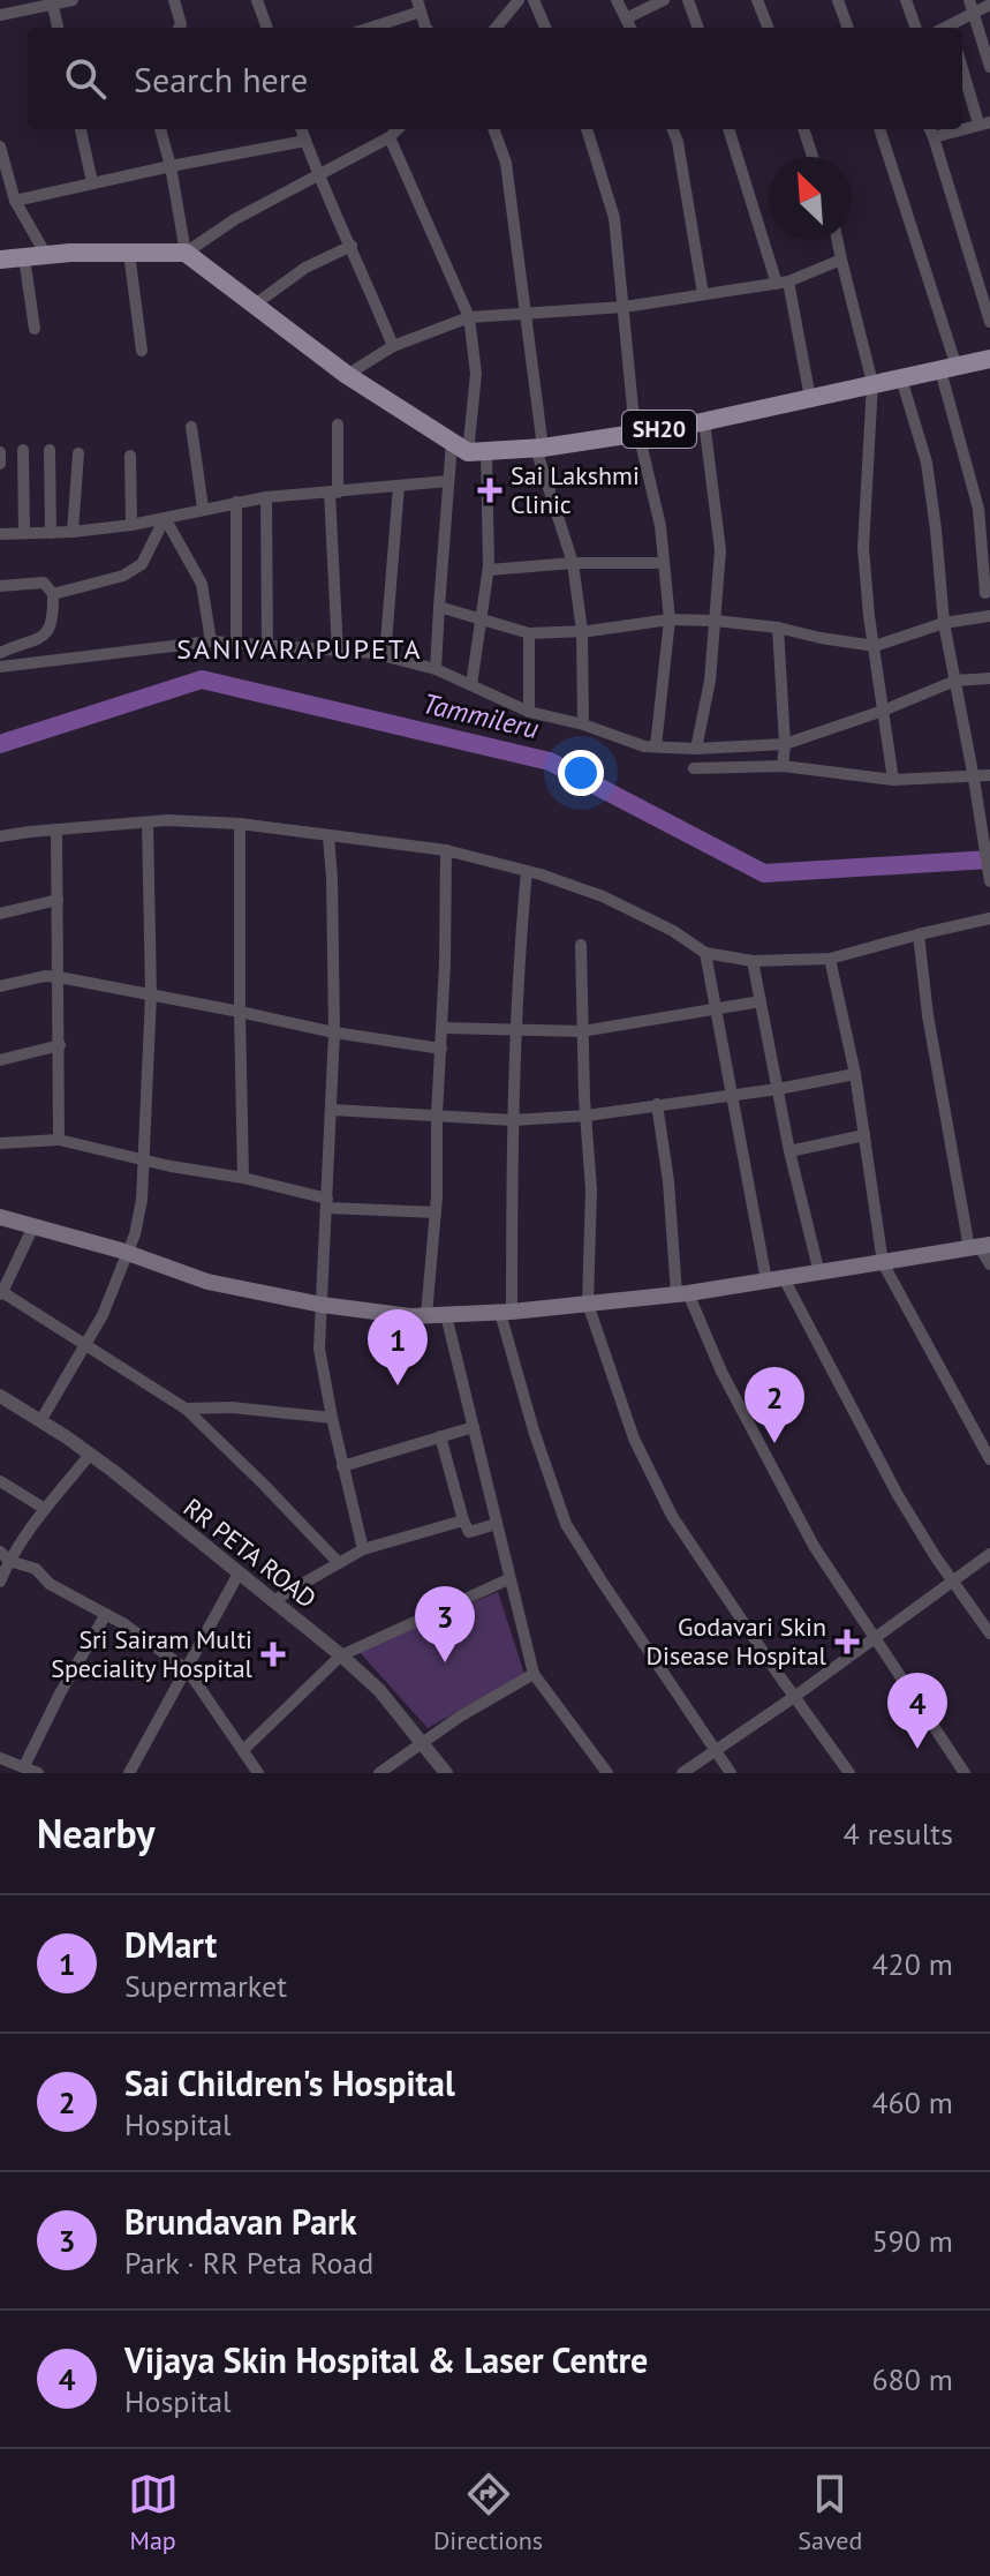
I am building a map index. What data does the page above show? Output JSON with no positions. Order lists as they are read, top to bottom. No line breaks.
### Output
{"streets":{"main road":["SH20"],"street":["RR PETA ROAD"]},"districts":["SANIVARAPUPETA"],"water":["Tammileru"],"places":{"health":["Sai Lakshmi Clinic","Godavari Skin Disease Hospital","Sri Sairam Multi Speciality Hospital"]},"north":"top left","page":{"search":"Search here","pins":["1","2","3","4"],"heading":["Nearby","4 results"],"list":[{"mark":"1","name":"DMart","note":"Supermarket","value":"420 m"},{"mark":"2","name":"Sai Children's Hospital","note":"Hospital","value":"460 m"},{"mark":"3","name":"Brundavan Park","note":"Park · RR Peta Road","value":"590 m"},{"mark":"4","name":"Vijaya Skin Hospital & Laser Centre","note":"Hospital","value":"680 m"}],"nav":["Map","Directions","Saved"]}}
